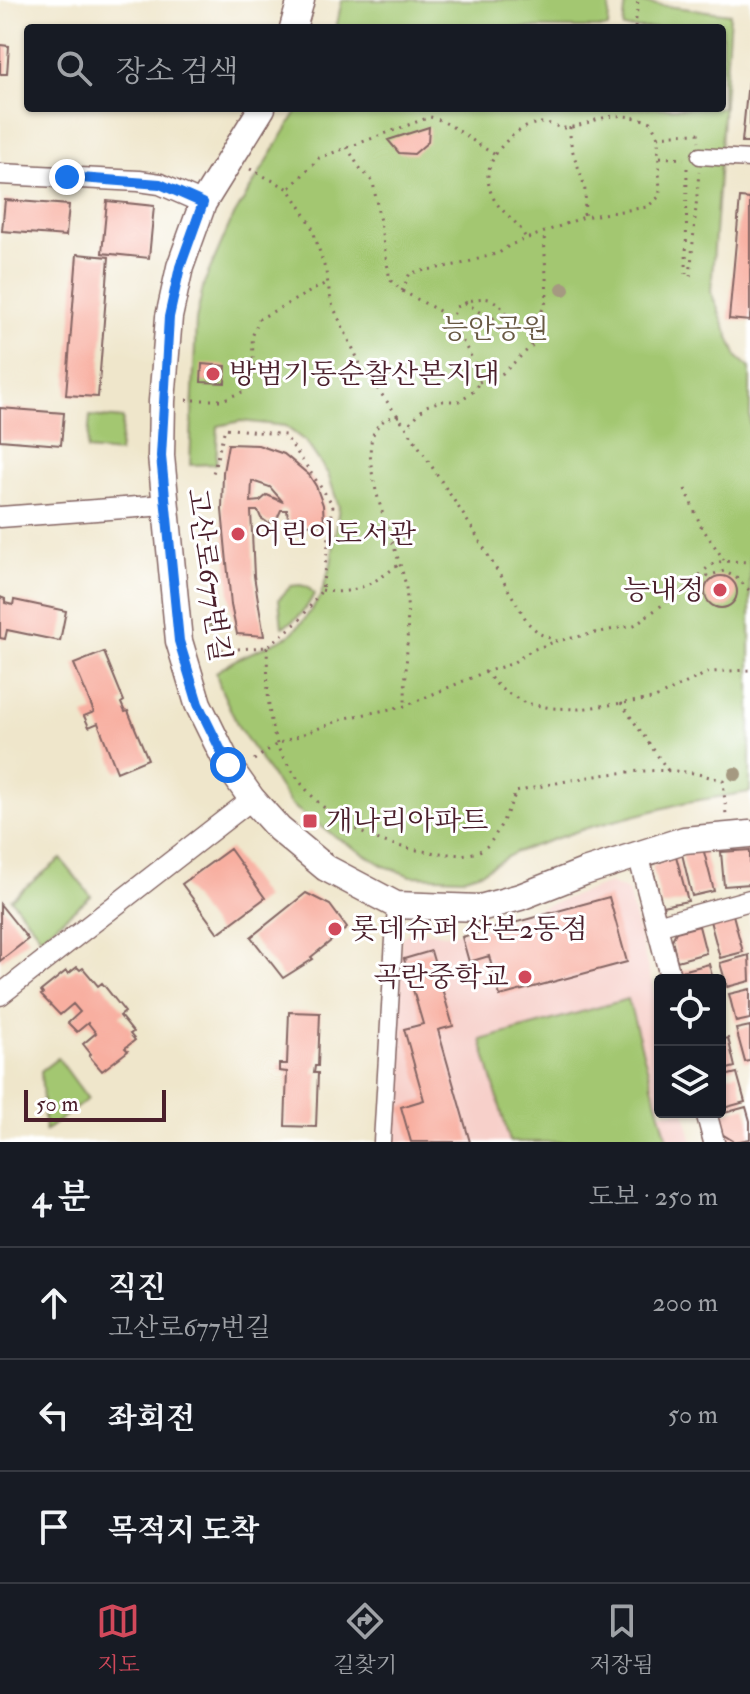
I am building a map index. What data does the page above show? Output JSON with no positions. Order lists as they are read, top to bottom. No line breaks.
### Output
{"streets":{"street":["고산로677번길"]},"parks":["능안공원"],"places":{"other":["방범기동순찰산본지대","어린이도서관","능내정","롯데슈퍼 산본2동점","곡란중학교"],"transit":["개나리아파트"]},"scale_bar":"50 m","page":{"search":"장소 검색","scale":"50 m","heading":["4 분","도보 · 250 m"],"list":[["직진","고산로677번길","200 m"],["좌회전","50 m"],"목적지 도착"],"nav":["지도","길찾기","저장됨"]}}
